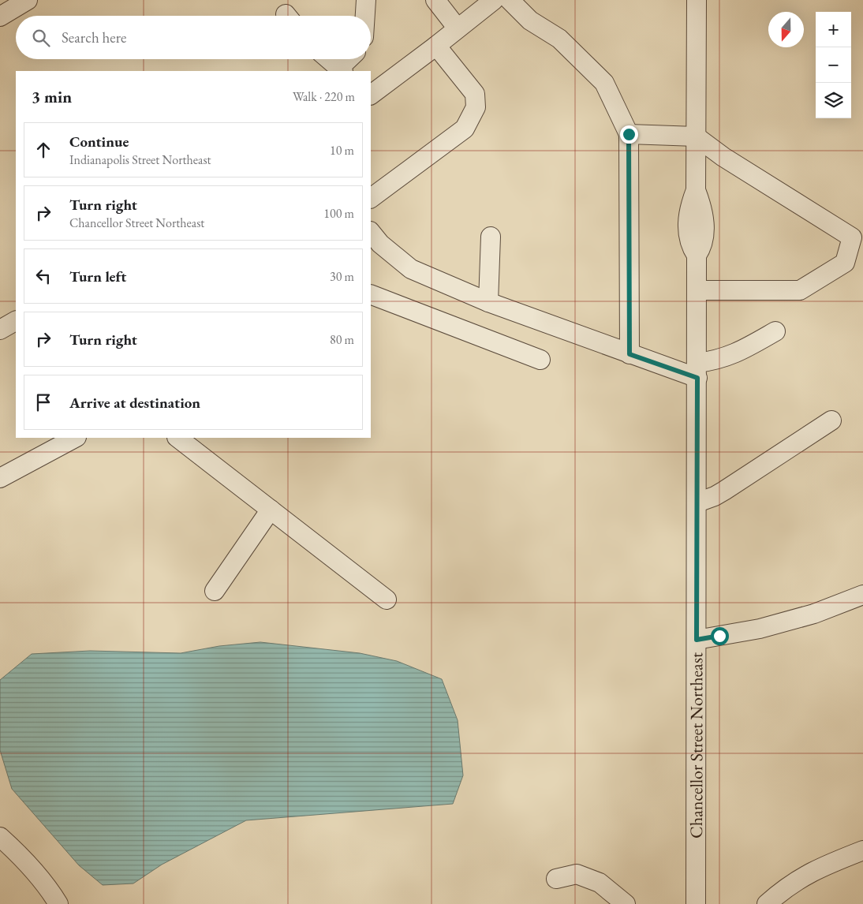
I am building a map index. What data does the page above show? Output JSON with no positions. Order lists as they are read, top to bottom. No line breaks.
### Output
{"streets":{"street":["Chancellor Street Northeast"]},"north":"bottom","page":{"map_buttons":["+","−"],"search":"Search here","heading":["3 min","Walk · 220 m"],"list":[["Continue","Indianapolis Street Northeast","10 m"],["Turn right","Chancellor Street Northeast","100 m"],["Turn left","30 m"],["Turn right","80 m"],"Arrive at destination"]}}
